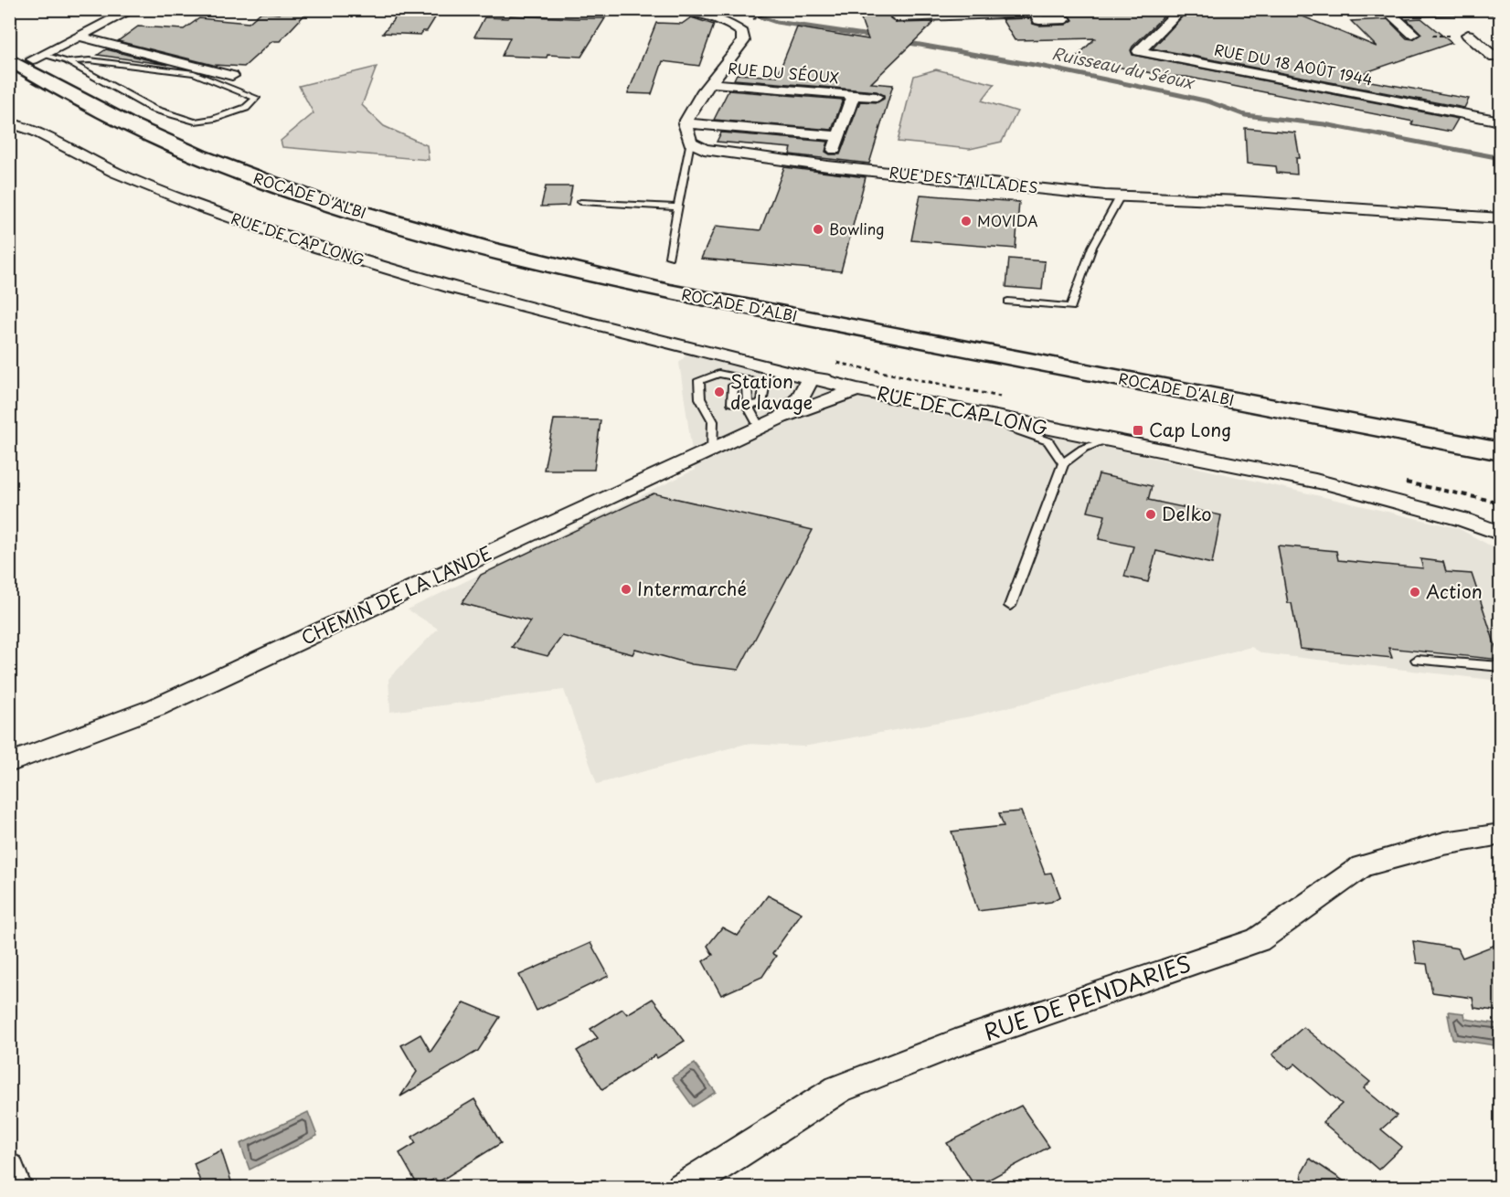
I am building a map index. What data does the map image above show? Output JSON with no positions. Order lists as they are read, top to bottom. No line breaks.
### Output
{"streets":{"highway":["ROCADE D'ALBI"],"street":["RUE DU 18 AOÛT 1944","RUE DU SÉOUX","RUE DES TAILLADES","RUE DE CAP LONG","CHEMIN DE LA LANDE","RUE DE PENDARIES"]},"crossings":[["RUE DU SÉOUX","RUE DES TAILLADES"],["RUE DE CAP LONG","CHEMIN DE LA LANDE"]],"water":["Ruisseau du Séoux"],"places":{"other":["MOVIDA","Bowling","Station de lavage","Delko","Intermarché","Action"],"transit":["Cap Long"]}}
